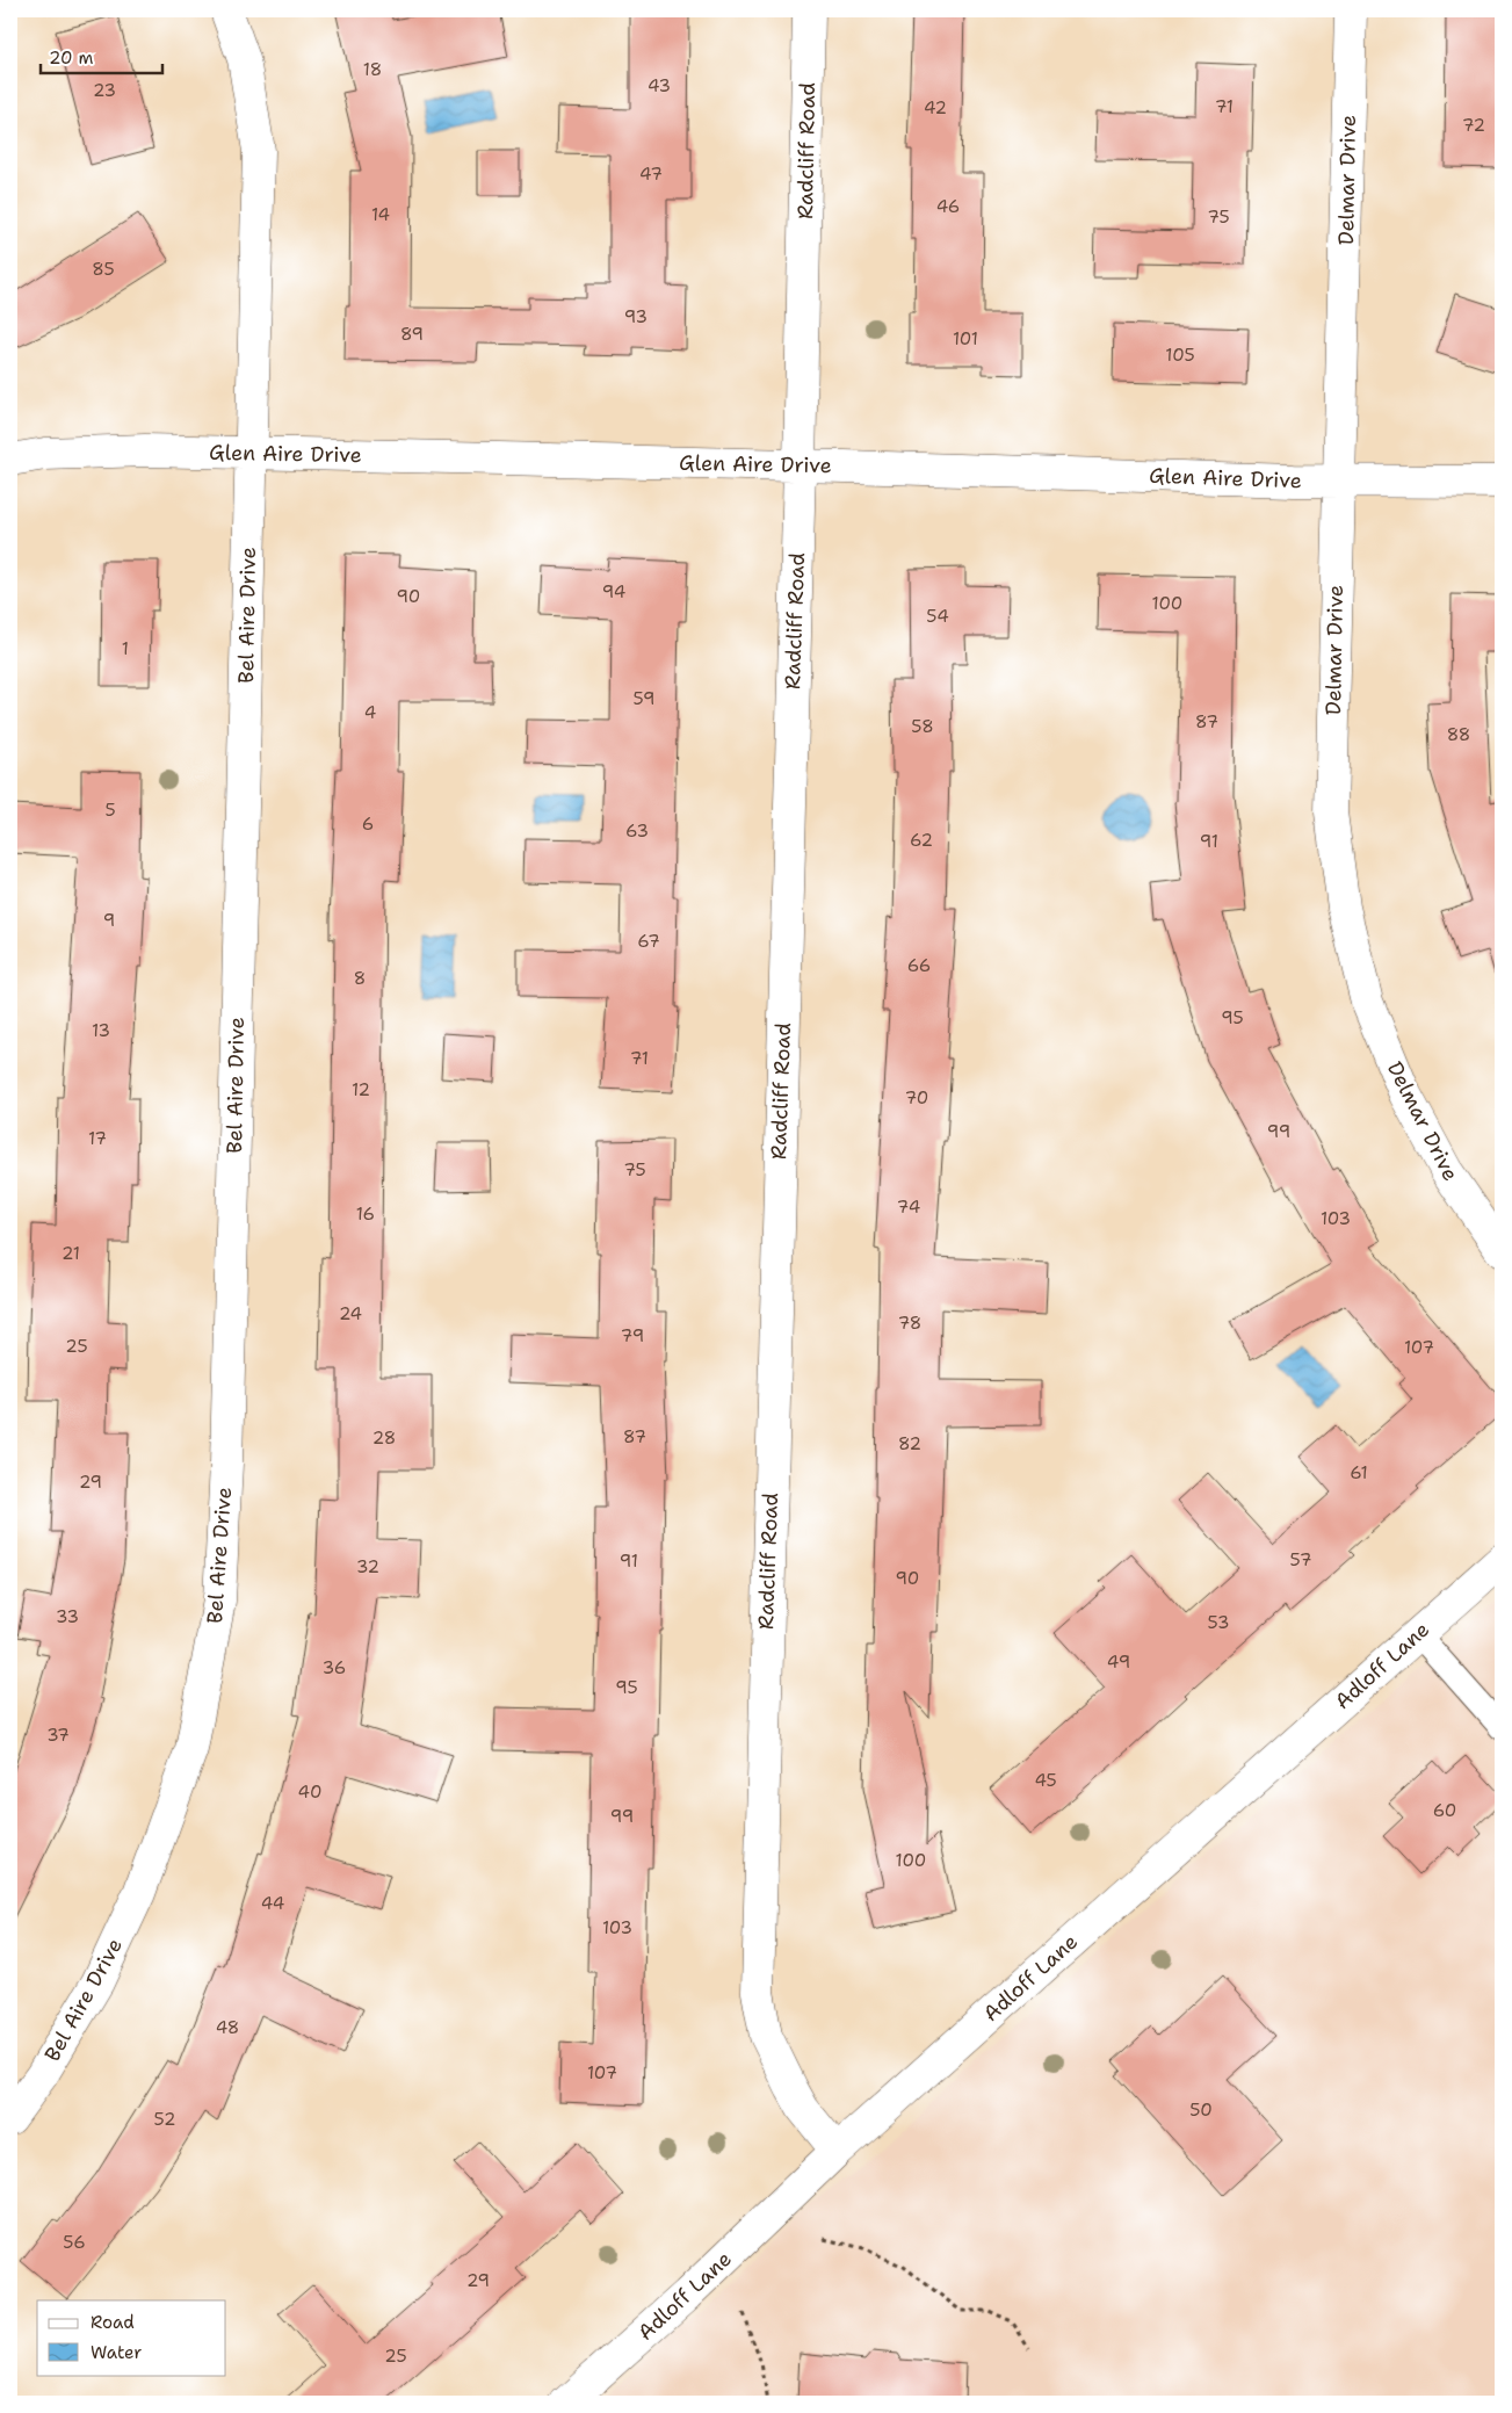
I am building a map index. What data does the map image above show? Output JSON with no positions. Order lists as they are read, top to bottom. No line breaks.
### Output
{"streets":{"street":["Radcliff Road","Delmar Drive","Glen Aire Drive","Bel Aire Drive","Adloff Lane"]},"crossings":[["Radcliff Road","Glen Aire Drive"],["Radcliff Road","Adloff Lane"],["Delmar Drive","Glen Aire Drive"],["Glen Aire Drive","Bel Aire Drive"]],"house_numbers":["18","43","23","71","42","72","47","46","14","75","85","93","89","101","105","94","90","100","54","1","59","4","87","58","88","5","6","63","62","91","9","67","66","8","95","13","71","12","70","99","17","75","74","16","103","21","24","78","79","25","107","87","28","82","61","29","57","91","32","90","33","53","49","36","95","37","45","40","60","99","100","44","103","48","107","50","52","56","29","25"],"legend":["Road","Water"],"scale_bar":"20 m"}
